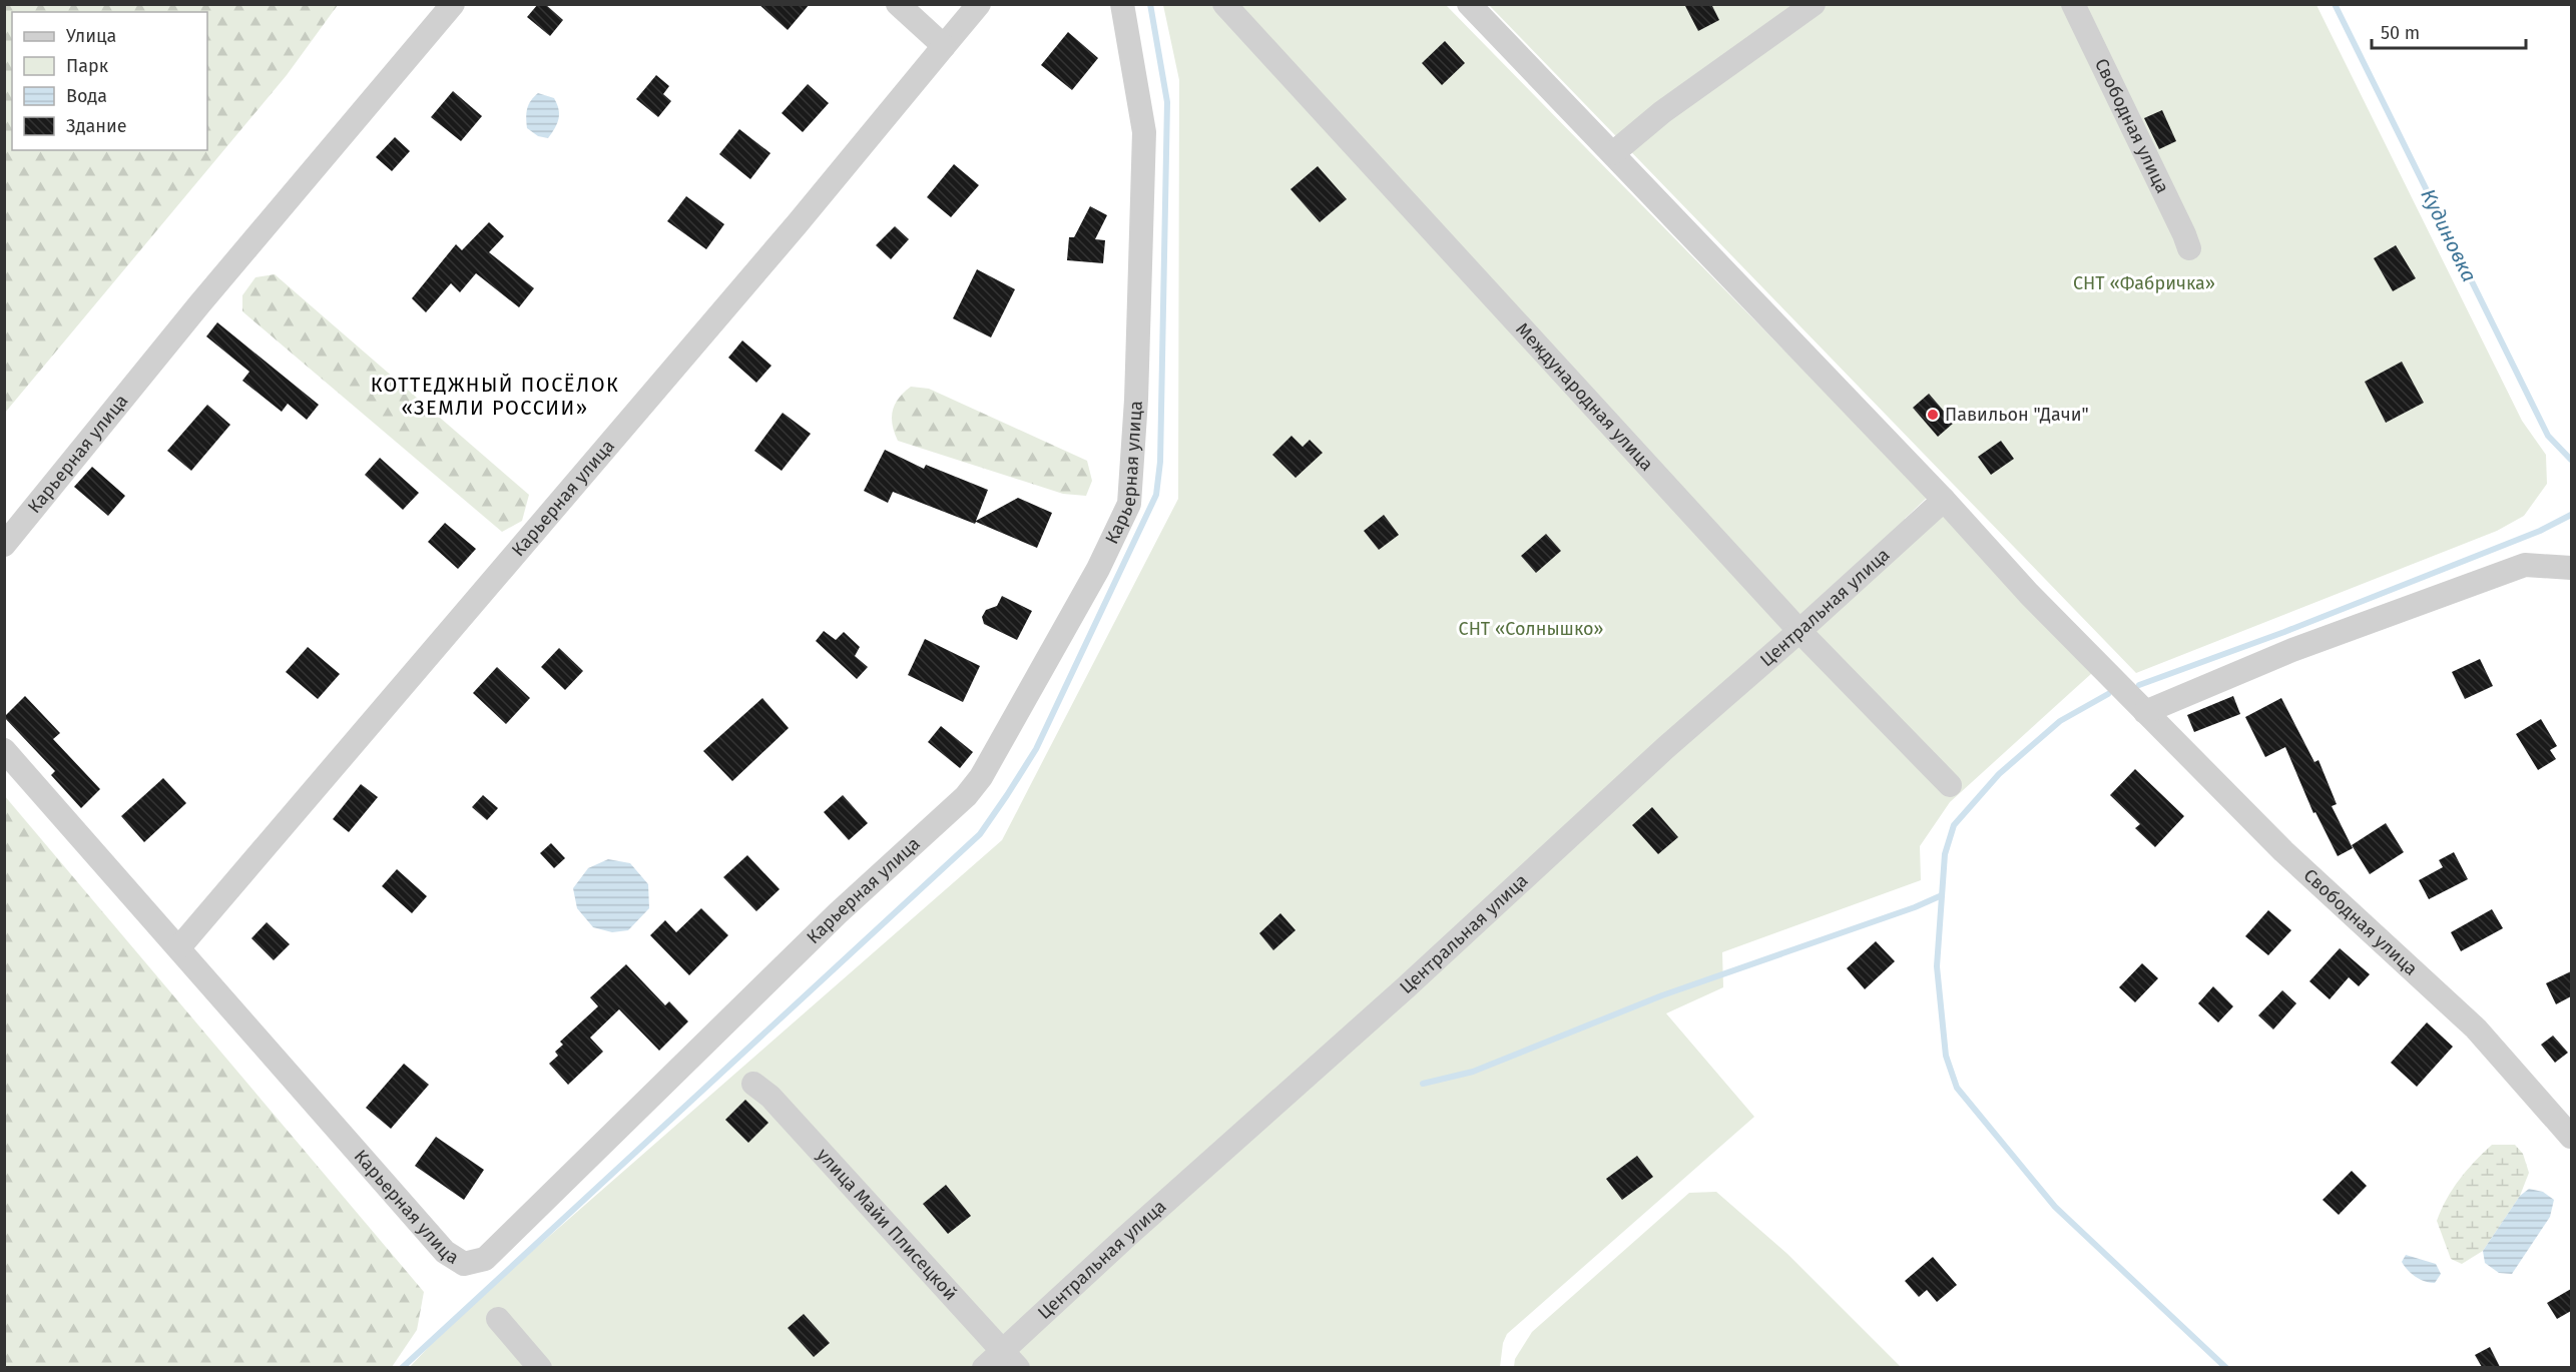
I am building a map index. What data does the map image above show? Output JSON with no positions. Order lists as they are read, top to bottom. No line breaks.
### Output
{"streets":{"street":["Свободная улица","Международная улица","Карьерная улица","Центральная улица","улица Майи Плисецкой"]},"crossings":[["Свободная улица","Центральная улица"],["Международная улица","Центральная улица"],["Центральная улица","улица Майи Плисецкой"]],"districts":["КОТТЕДЖНЫЙ ПОСЁЛОК «ЗЕМЛИ РОССИИ»"],"water":["Кудиновка"],"parks":["СНТ «Фабричка»","СНТ «Солнышко»"],"places":["Павильон \"Дачи\""],"legend":["Улица","Парк","Вода","Здание"],"scale_bar":"50 m"}
